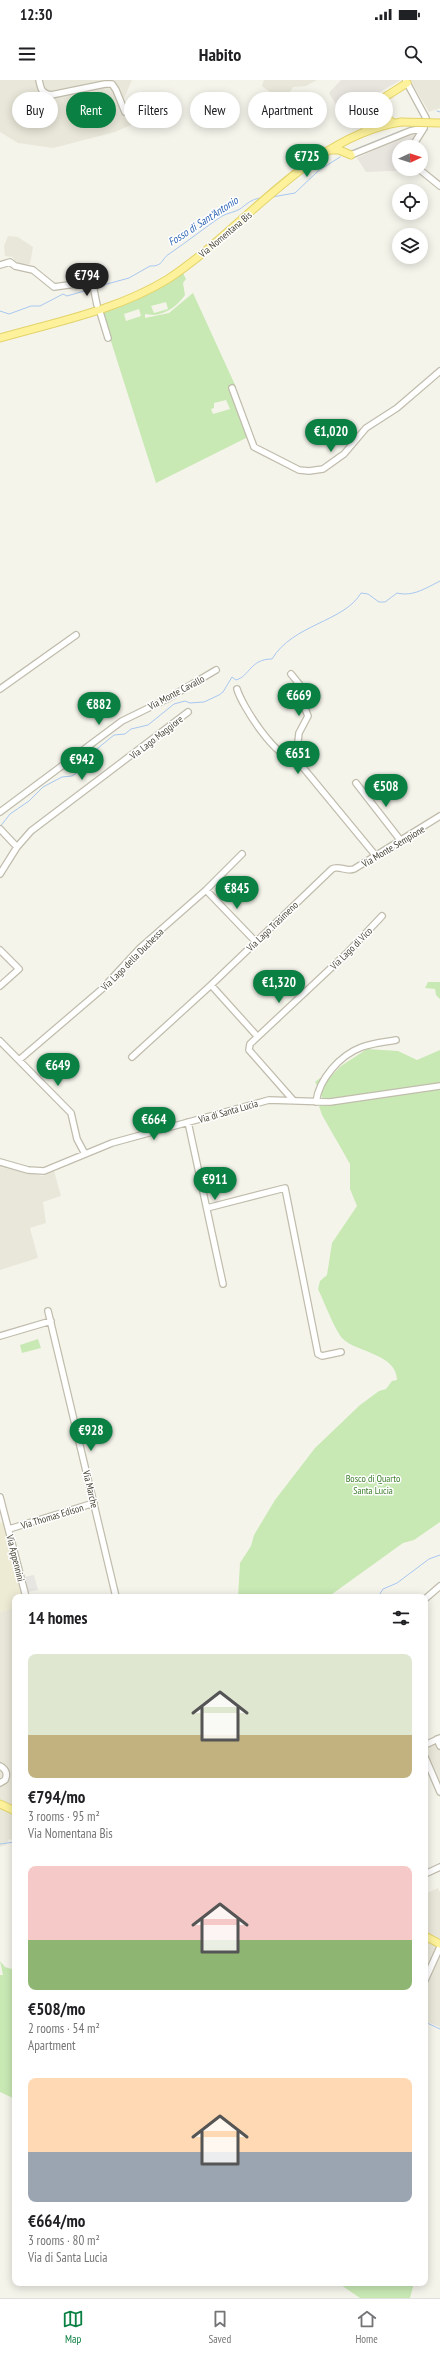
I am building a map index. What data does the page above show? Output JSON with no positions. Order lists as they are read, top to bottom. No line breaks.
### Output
{"streets":{"main road":["Via Nomentana Bis"],"street":["Via Monte Cavallo","Via Lago Maggiore","Via Monte Sempione","Via Lago Trasimeno","Via Lago di Vico","Via Lago della Duchessa","Via di Santa Lucia","Via Marche","Via Thomas Edison","Via Appennini"]},"crossings":[["Via Monte Sempione","Via Lago Trasimeno"],["Via Lago di Vico","Via di Santa Lucia"],["Via Marche","Via Thomas Edison"],["Via Thomas Edison","Via Appennini"]],"water":["Fosso di Sant'Antonio"],"parks":["Bosco di Quarto Santa Lucia"],"north":"right","page":{"status":"12:30","header":"Habito","chip":["Buy","Rent","Filters","New","Apartment","House"],"price":["€725","€794","€1,020","€669","€882","€651","€942","€508","€845","€1,320","€649","€664","€911","€928"],"heading":"14 homes","list":[{"name":"€794/mo","note":"3 rooms · 95 m² · Via Nomentana Bis"},{"name":"€508/mo","note":"2 rooms · 54 m² · Apartment"},{"name":"€664/mo","note":"3 rooms · 80 m² · Via di Santa Lucia"}],"tabs":["Map","Saved","Home"]}}
